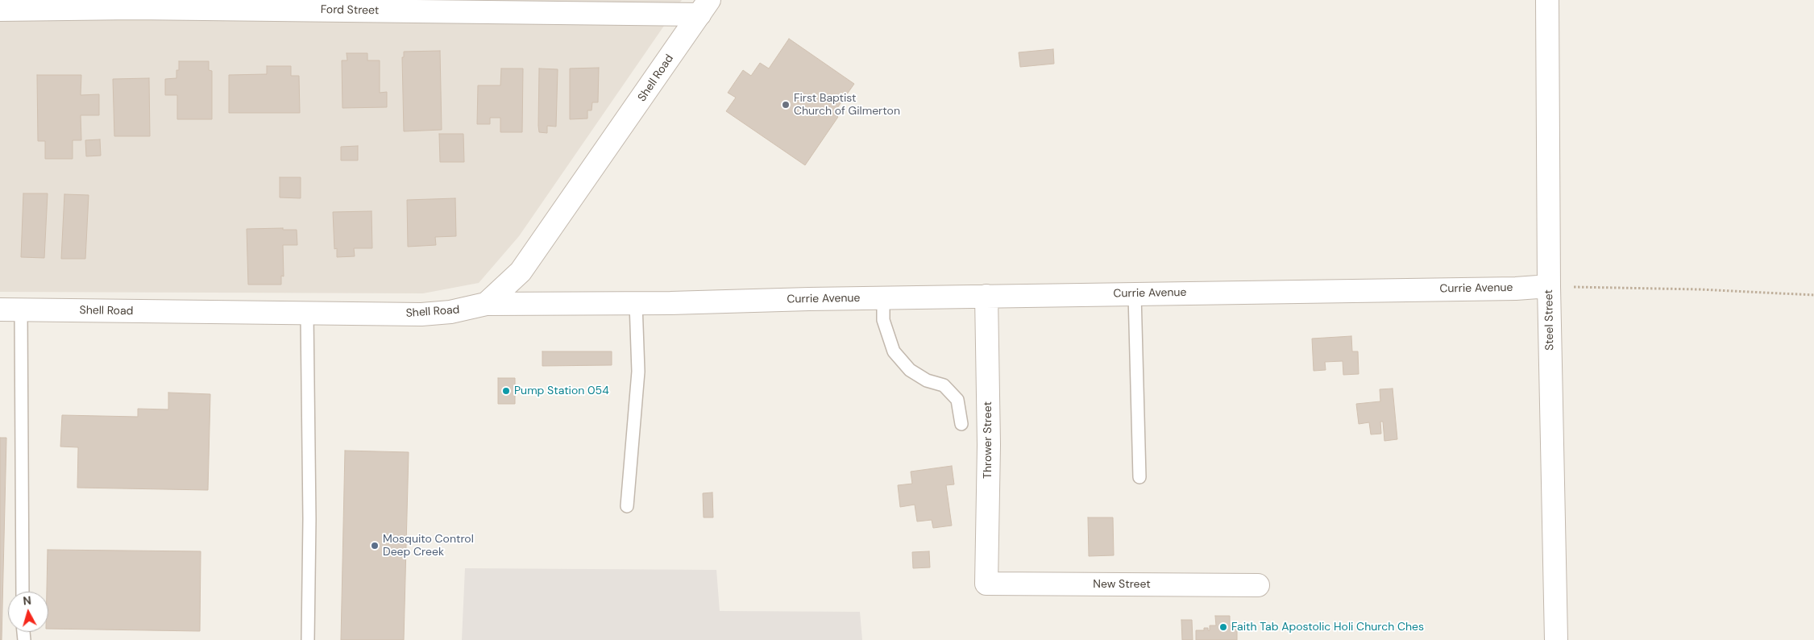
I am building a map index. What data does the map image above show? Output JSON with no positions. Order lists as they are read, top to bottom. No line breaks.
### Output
{"streets":{"street":["Ford Street","Shell Road","Currie Avenue","Steel Street","Thrower Street","New Street"]},"crossings":[["Ford Street","Shell Road"],["Shell Road","Currie Avenue"],["Currie Avenue","Steel Street"],["Currie Avenue","Thrower Street"],["Thrower Street","New Street"]],"places":["First Baptist Church of Gilmerton","Pump Station 054","Mosquito Control Deep Creek","Faith Tab Apostolic Holi Church Ches"],"north":"top"}
